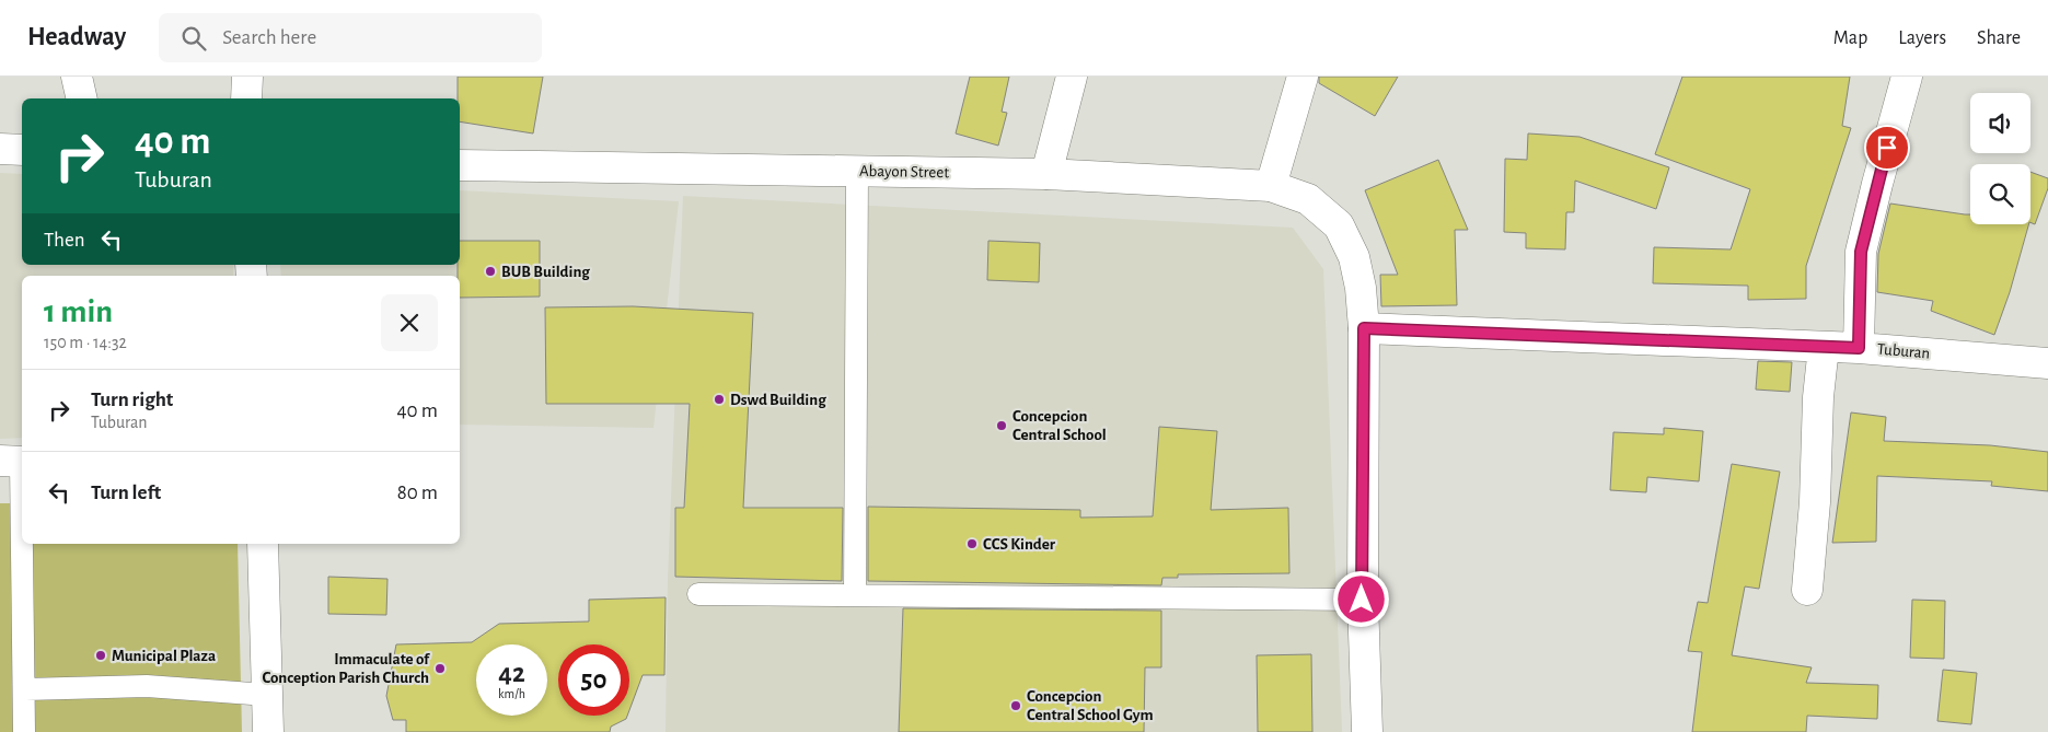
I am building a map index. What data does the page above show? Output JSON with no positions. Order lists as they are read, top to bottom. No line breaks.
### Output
{"streets":{"street":["Abayon Street","Tuburan"]},"crossings":[["Abayon Street","Tuburan"]],"places":["BUB Building","Dswd Building","Concepcion Central School","CCS Kinder","Municipal Plaza","Immaculate of Conception Parish Church","Concepcion Central School Gym"],"page":{"header":"Headway","search":"Search here","nav":["Map","Layers","Share"],"turn":["40 m","Tuburan"],"then":"Then","heading":["1 min","150 m · 14:32"],"list":[{"name":"Turn right","note":"Tuburan","value":"40 m"},{"name":"Turn left","value":"80 m"}],"speed":"42 km/h","limit":"50"}}
